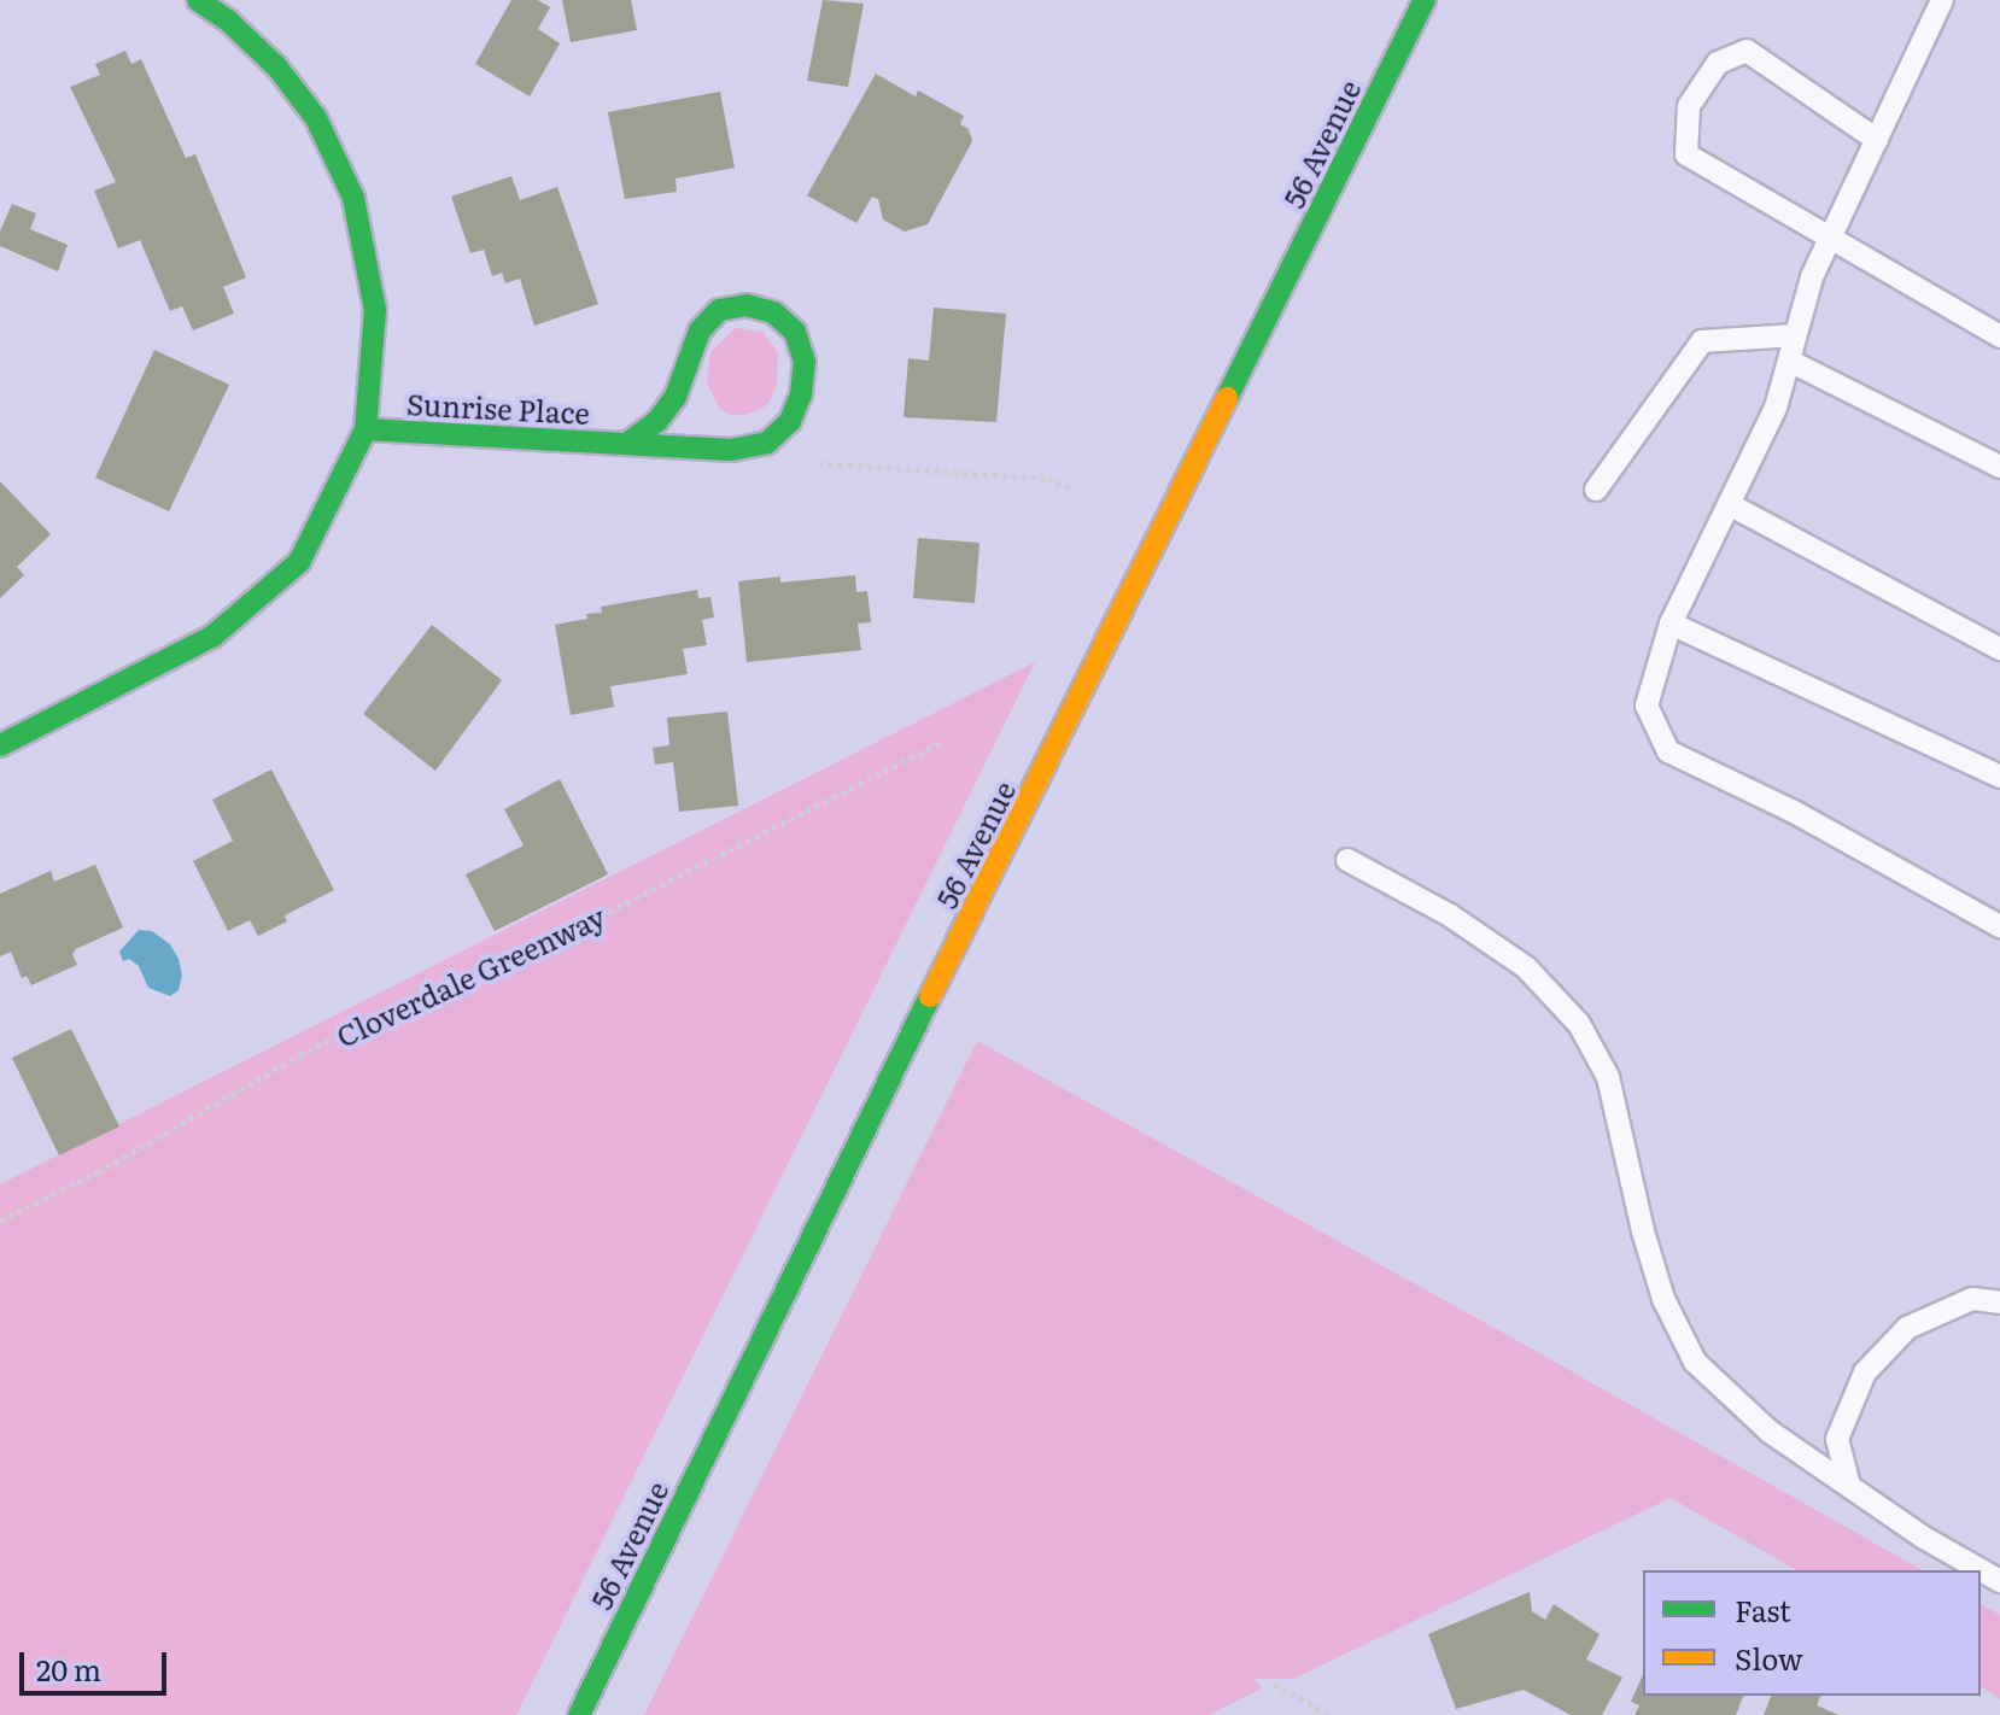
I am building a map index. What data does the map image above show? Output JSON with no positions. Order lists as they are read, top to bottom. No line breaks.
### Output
{"streets":{"main road":["56 Avenue","Sunrise Place"],"path":["Cloverdale Greenway"]},"legend":["Fast","Slow"],"scale_bar":"20 m"}
